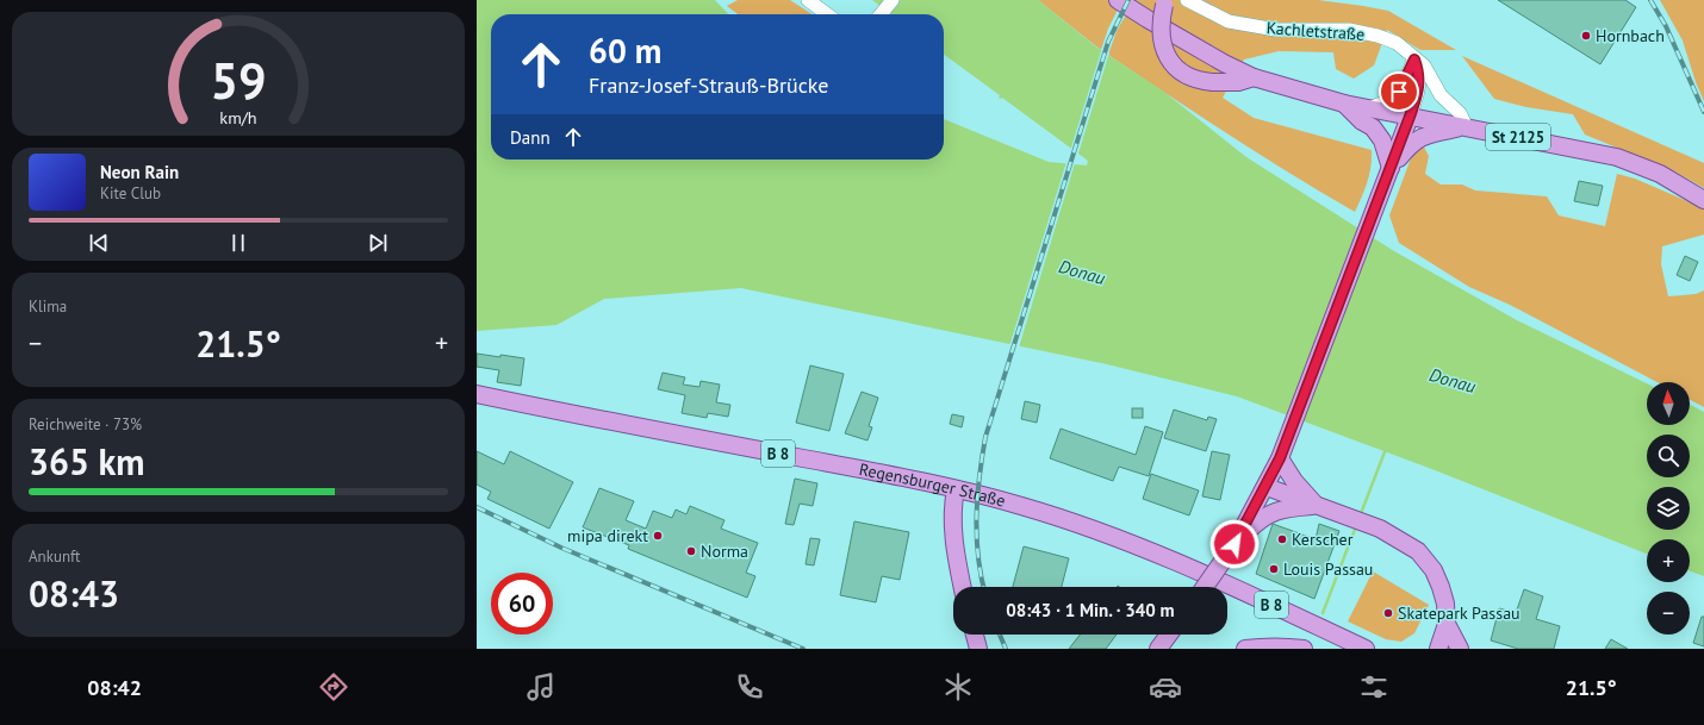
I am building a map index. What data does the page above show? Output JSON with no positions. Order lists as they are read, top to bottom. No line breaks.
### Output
{"streets":{"main road":["St 2125","B 8","Regensburger Straße"],"street":["Kachletstraße"]},"crossings":[["Kachletstraße","St 2125"]],"water":["Donau"],"places":["Hornbach","mipa direkt","Kerscher","Norma","Louis Passau","Skatepark Passau"],"north":"top","page":{"turn":["60 m","Franz-Josef-Strauß-Brücke"],"then":"Dann","song":["Neon Rain","Kite Club"],"tile":["Klima",["Reichweite · 73%","365 km"],["Ankunft","08:43"]],"heat":["−","21.5°","+"],"map_buttons":["+","−"],"limit":"60","trip":"08:43 · 1 Min. · 340 m","tabs":["08:42","21.5°"],"gauge":["59","km/h"]}}
